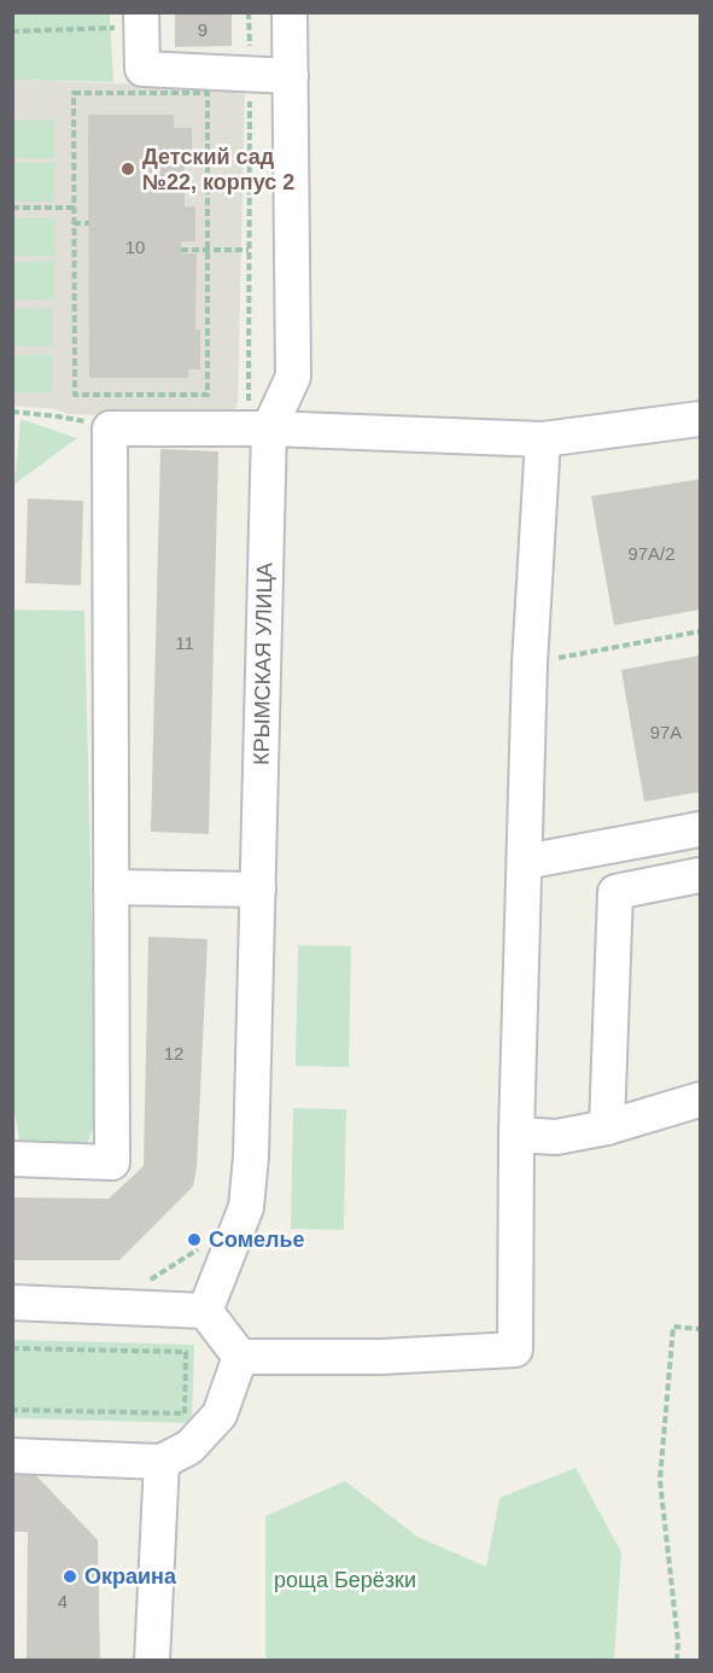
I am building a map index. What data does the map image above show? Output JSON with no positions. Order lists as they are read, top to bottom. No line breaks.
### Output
{"streets":{"street":["КРЫМСКАЯ УЛИЦА"]},"parks":["роща Берёзки"],"places":["Детский сад №22, корпус 2","Сомелье","Окраина"],"house_numbers":["9","10","97А/2","11","97А","12","4"]}
